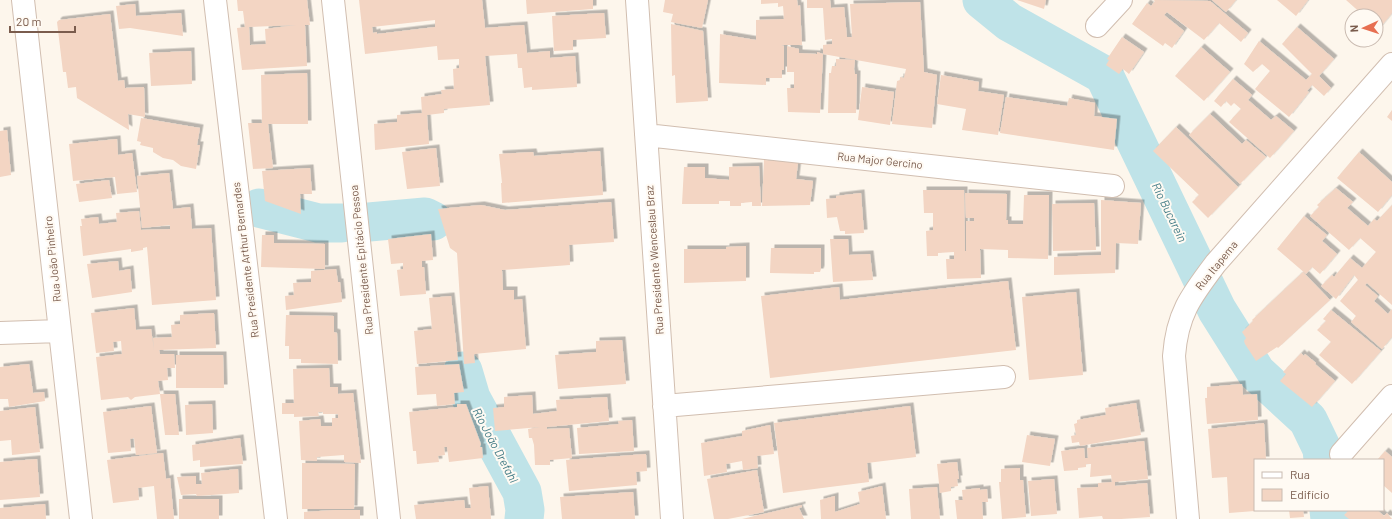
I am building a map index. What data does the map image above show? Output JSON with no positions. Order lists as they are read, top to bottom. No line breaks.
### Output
{"streets":{"street":["Rua Major Gercino","Rua João Pinheiro","Rua Presidente Arthur Bernardes","Rua Presidente Epitácio Pessoa","Rua Presidente Wenceslau Braz","Rua Itapema"]},"crossings":[["Rua Major Gercino","Rua Presidente Wenceslau Braz"]],"water":["Rio Bucarein","Rio João Drefahl"],"legend":["Rua","Edifício"],"scale_bar":"20 m","north":"left"}
